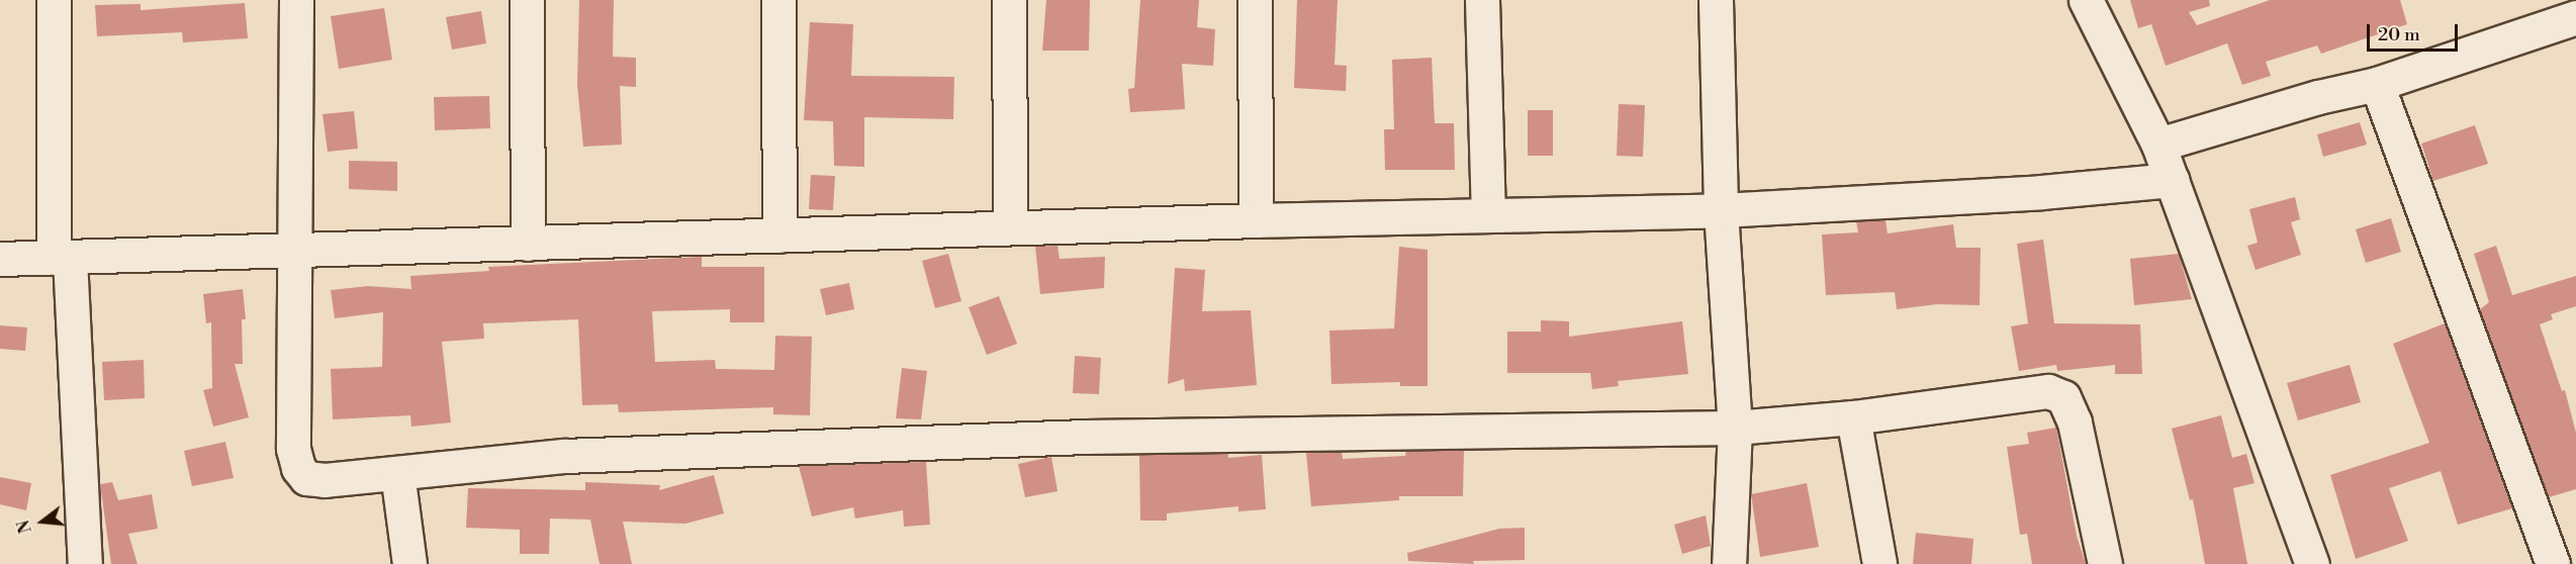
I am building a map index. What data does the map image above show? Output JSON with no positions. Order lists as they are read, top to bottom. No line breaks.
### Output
{"scale_bar":"20 m","north":"left"}
